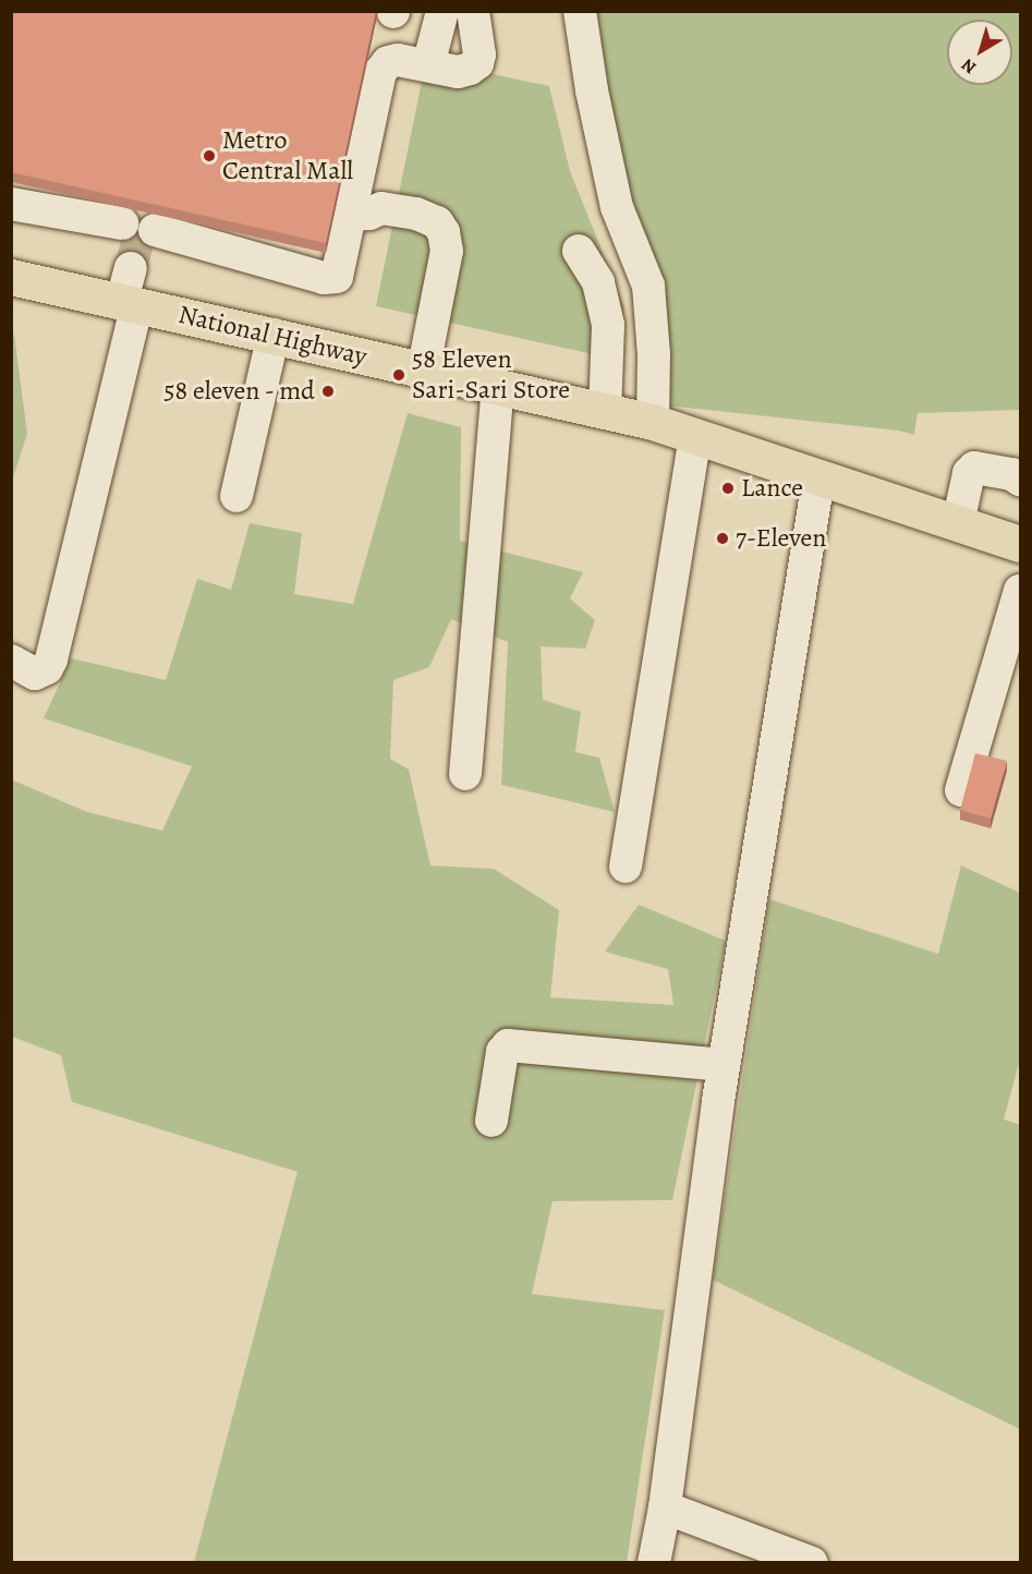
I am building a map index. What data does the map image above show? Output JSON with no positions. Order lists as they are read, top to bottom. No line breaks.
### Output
{"streets":{"main road":["National Highway"]},"places":["Metro Central Mall","58 Eleven Sari-Sari Store","58 eleven - md","Lance","7-Eleven"],"north":"bottom left"}
